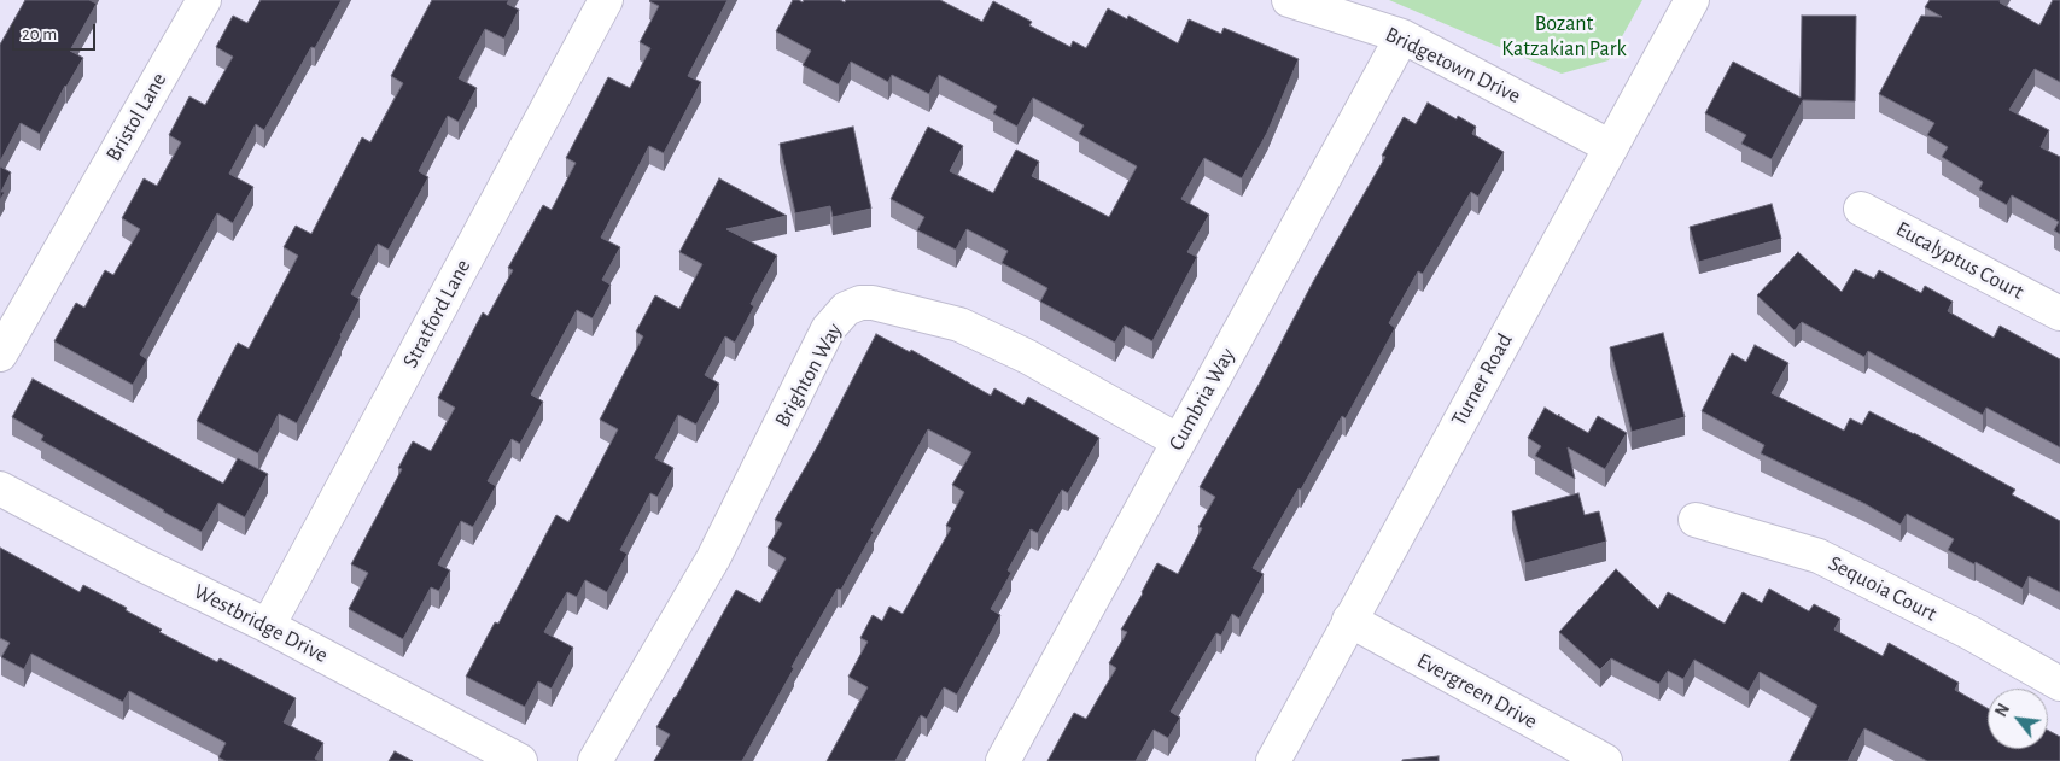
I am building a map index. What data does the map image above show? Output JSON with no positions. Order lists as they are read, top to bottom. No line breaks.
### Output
{"streets":{"street":["Bridgetown Drive","Bristol Lane","Eucalyptus Court","Stratford Lane","Brighton Way","Turner Road","Cumbria Way","Sequoia Court","Westbridge Drive","Evergreen Drive"]},"crossings":[["Bridgetown Drive","Turner Road"],["Bridgetown Drive","Cumbria Way"],["Stratford Lane","Westbridge Drive"],["Brighton Way","Cumbria Way"],["Turner Road","Evergreen Drive"]],"parks":["Bozant Katzakian Park"],"scale_bar":"20 m","north":"top left"}
